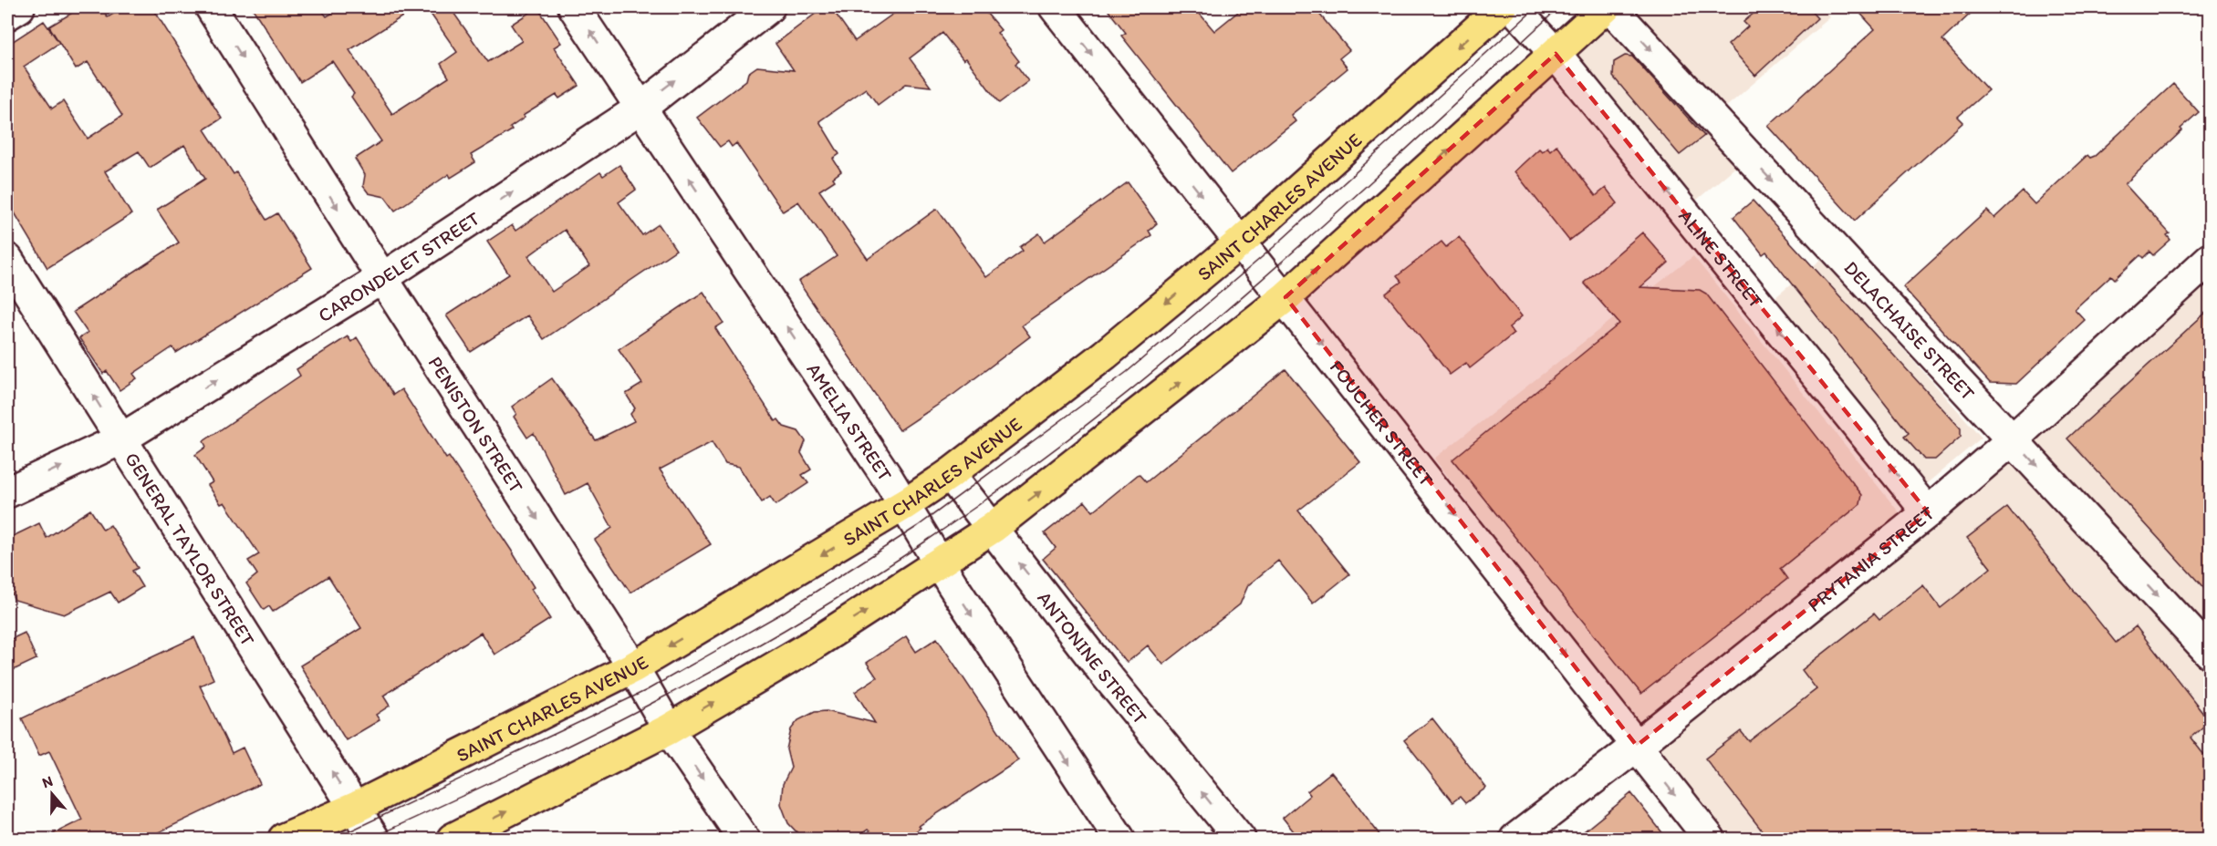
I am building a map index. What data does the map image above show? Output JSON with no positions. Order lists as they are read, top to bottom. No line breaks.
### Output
{"streets":{"main road":["SAINT CHARLES AVENUE"],"street":["ALINE STREET","CARONDELET STREET","DELACHAISE STREET","AMELIA STREET","FOUCHER STREET","PENISTON STREET","GENERAL TAYLOR STREET","PRYTANIA STREET","ANTONINE STREET"]},"crossings":[["SAINT CHARLES AVENUE","AMELIA STREET"],["SAINT CHARLES AVENUE","FOUCHER STREET"],["SAINT CHARLES AVENUE","PENISTON STREET"],["SAINT CHARLES AVENUE","GENERAL TAYLOR STREET"],["SAINT CHARLES AVENUE","ANTONINE STREET"],["ALINE STREET","PRYTANIA STREET"],["CARONDELET STREET","AMELIA STREET"],["CARONDELET STREET","PENISTON STREET"],["CARONDELET STREET","GENERAL TAYLOR STREET"],["DELACHAISE STREET","PRYTANIA STREET"],["FOUCHER STREET","PRYTANIA STREET"]],"one_way":["ALINE STREET","CARONDELET STREET","DELACHAISE STREET","FOUCHER STREET","PENISTON STREET","GENERAL TAYLOR STREET","ANTONINE STREET"],"north":"top"}
